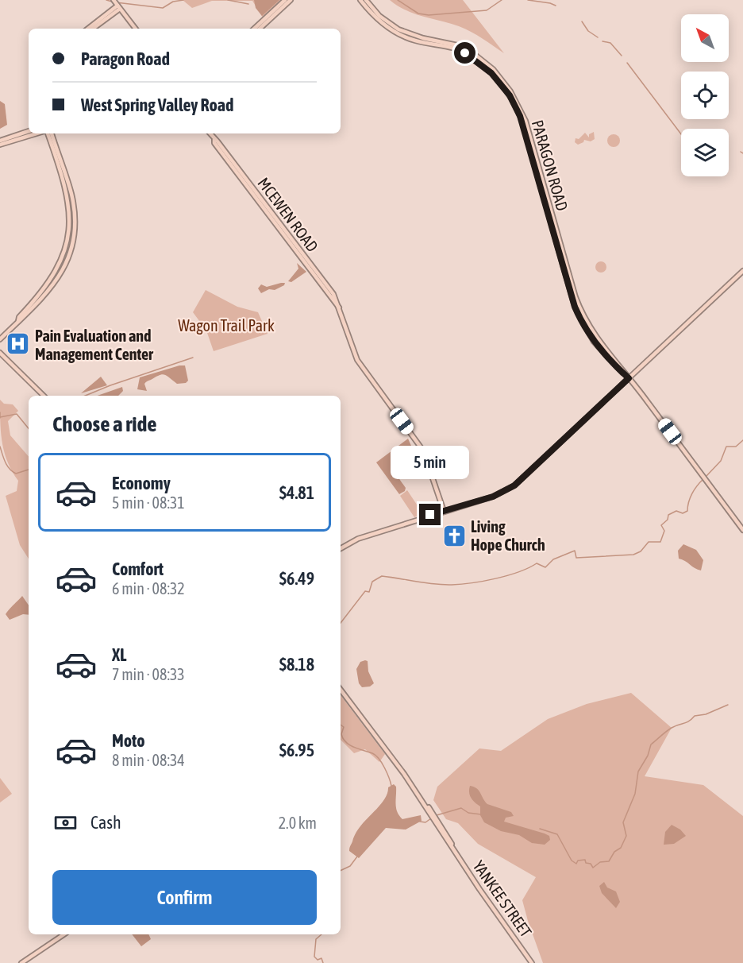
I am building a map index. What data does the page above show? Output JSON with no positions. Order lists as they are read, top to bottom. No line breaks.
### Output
{"streets":{"street":["PARAGON ROAD","MCEWEN ROAD","YANKEE STREET"]},"parks":["Wagon Trail Park"],"places":{"hospital":["Pain Evaluation and Management Center"],"church":["Living Hope Church"]},"north":"top left","page":{"banner":["Paragon Road","West Spring Valley Road"],"heading":"Choose a ride","bubble":"5 min","list":[{"name":"Economy","note":"5 min · 08:31","value":"$4.81"},{"name":"Comfort","note":"6 min · 08:32","value":"$6.49"},{"name":"XL","note":"7 min · 08:33","value":"$8.18"},{"name":"Moto","note":"8 min · 08:34","value":"$6.95"}],"pay":["Cash","2.0 km"],"buttons":"Confirm"}}
